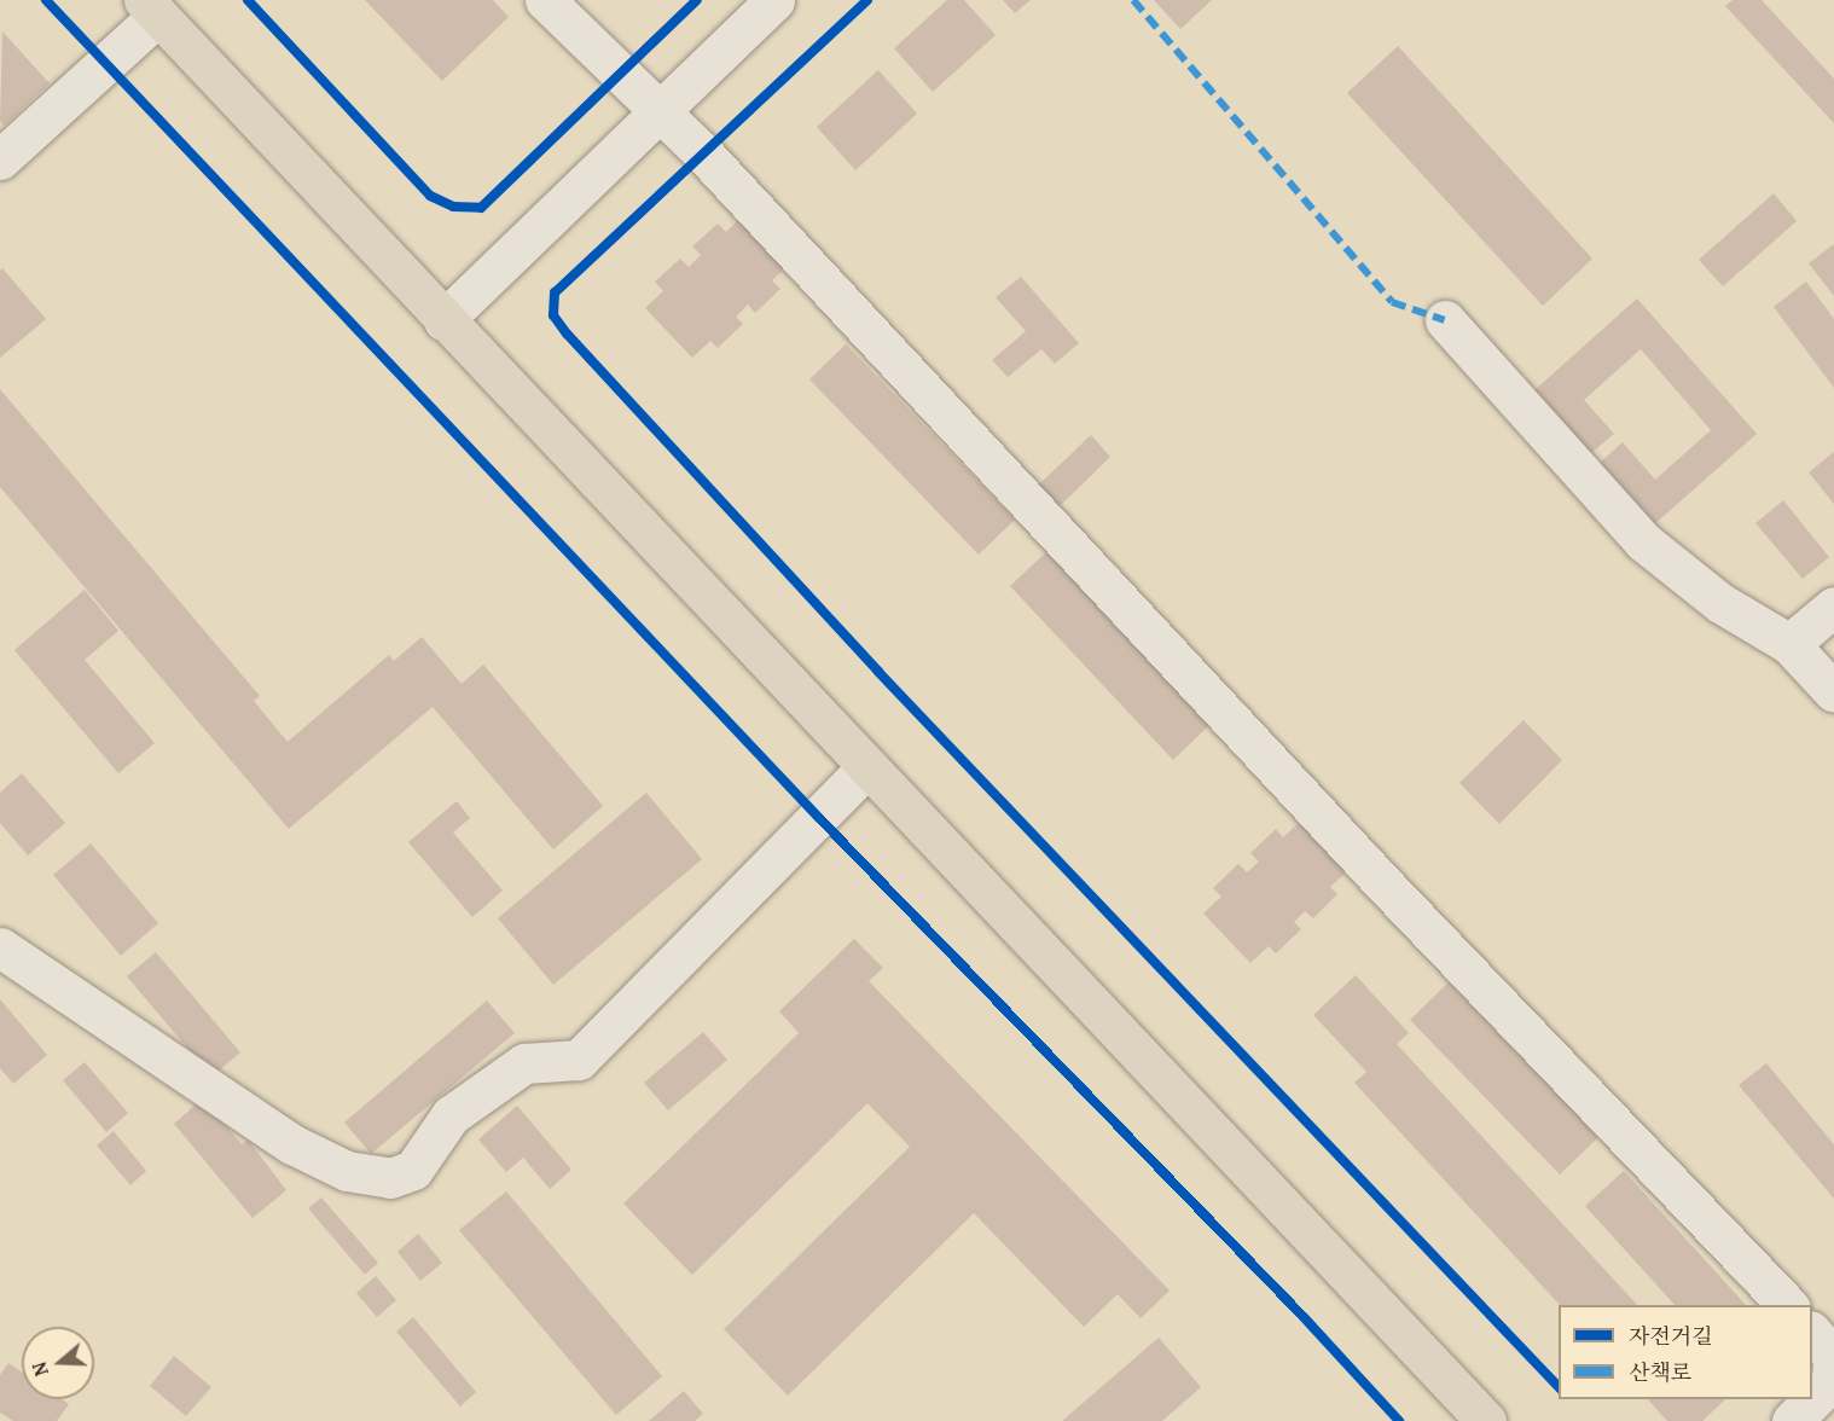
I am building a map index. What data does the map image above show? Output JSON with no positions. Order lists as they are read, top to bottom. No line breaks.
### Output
{"legend":["자전거길","산책로"],"north":"left"}
